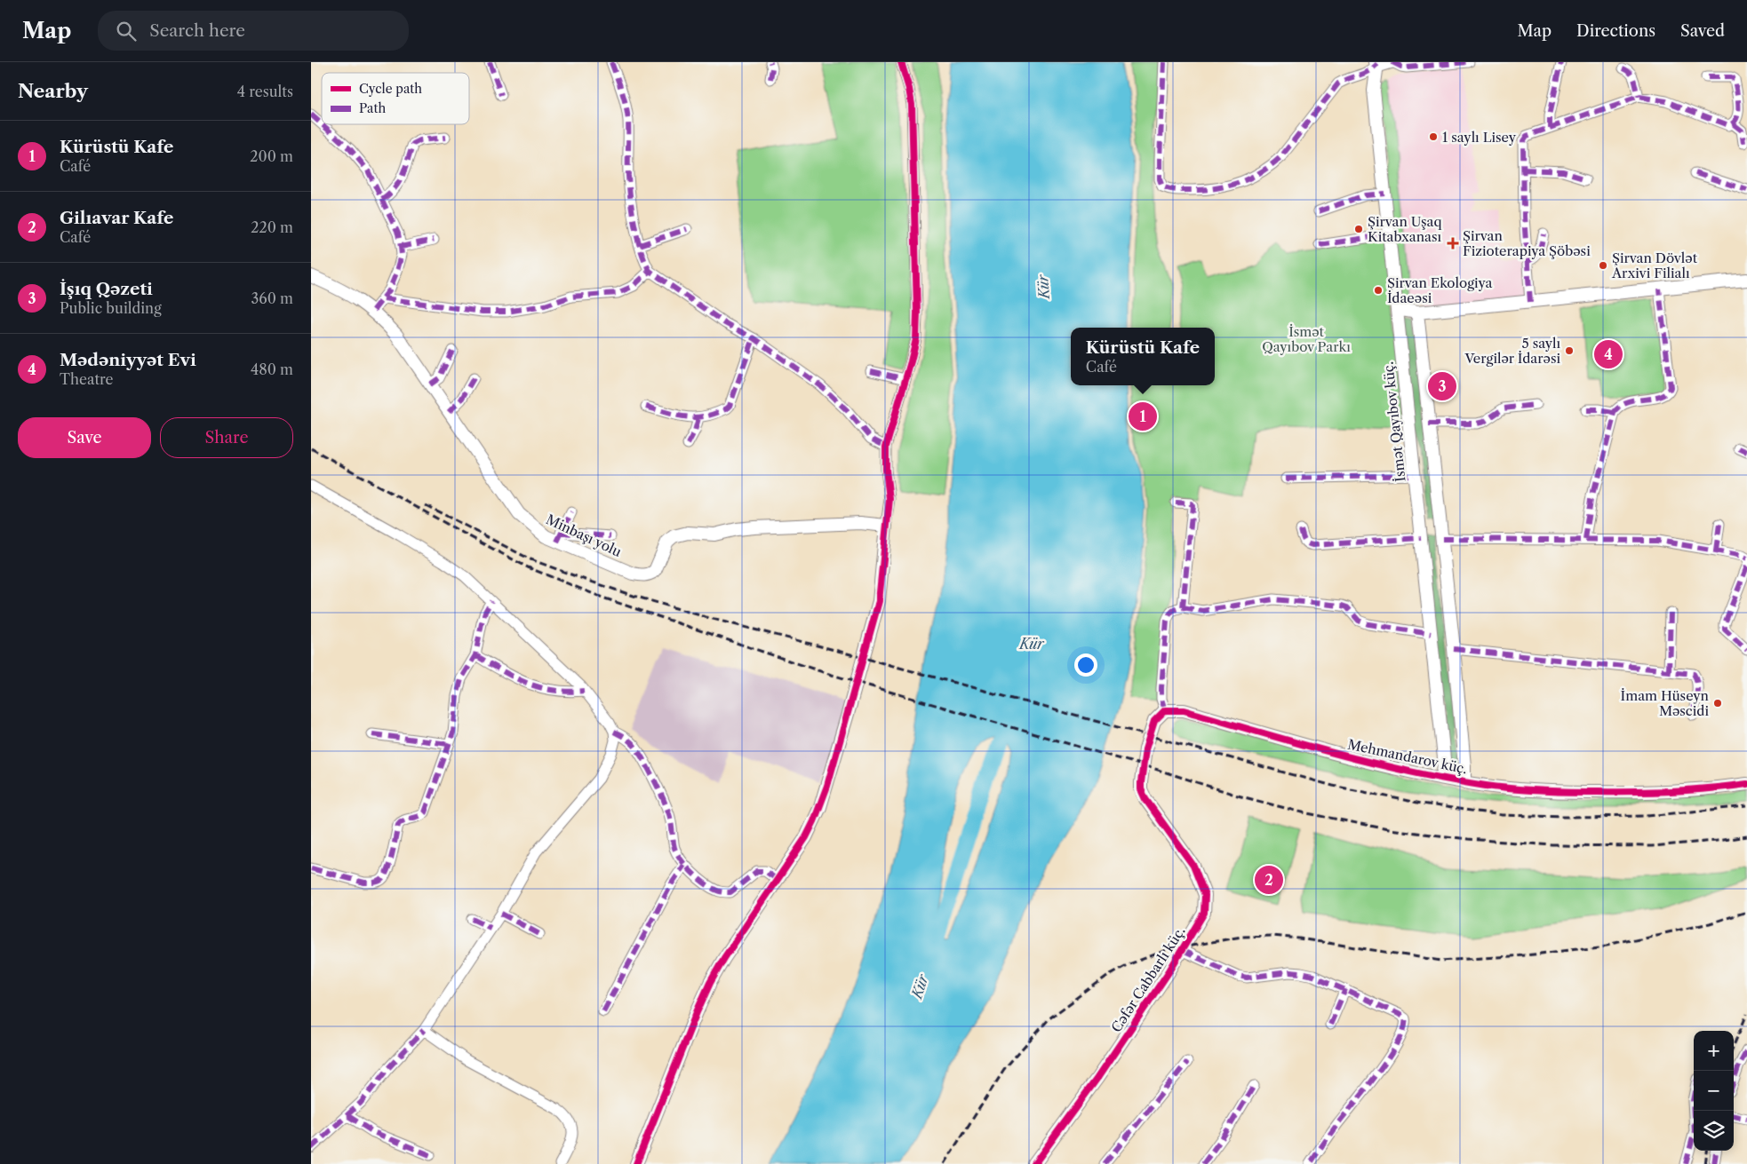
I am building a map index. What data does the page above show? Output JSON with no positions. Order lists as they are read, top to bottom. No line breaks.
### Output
{"streets":{"street":["İsmət Qayıbov küç.","Minbaşı yolu","Mehmandarov küç.","Cəfər Cabbarlı küç."]},"crossings":[["İsmət Qayıbov küç.","Mehmandarov küç."],["Mehmandarov küç.","Cəfər Cabbarlı küç."]],"water":["Kür"],"parks":["İsmət Qayıbov Parkı"],"places":{"other":["1 saylı Lisey","Şirvan Uşaq Kitabxanası","Şirvan Dövlət Arxivi Filialı","Şirvan Ekologiya İdaeəsi","5 saylı Vergilər İdarəsi","İmam Hüseyn Məscidi"],"health":["Şirvan Fizioterapiya Şöbəsi"]},"legend":["Cycle path","Path"],"page":{"header":"Map","search":"Search here","nav":["Map","Directions","Saved"],"heading":["Nearby","4 results"],"list":[{"mark":"1","name":"Kürüstü Kafe","note":"Café","value":"200 m"},{"mark":"2","name":"Gilıavar Kafe","note":"Café","value":"220 m"},{"mark":"3","name":"İşıq Qəzeti","note":"Public building","value":"360 m"},{"mark":"4","name":"Mədəniyyət Evi","note":"Theatre","value":"480 m"}],"popup":["Kürüstü Kafe","Café"],"pins":["4","3","1","2"],"buttons":["Save","Share"],"map_buttons":["+","−"]}}
